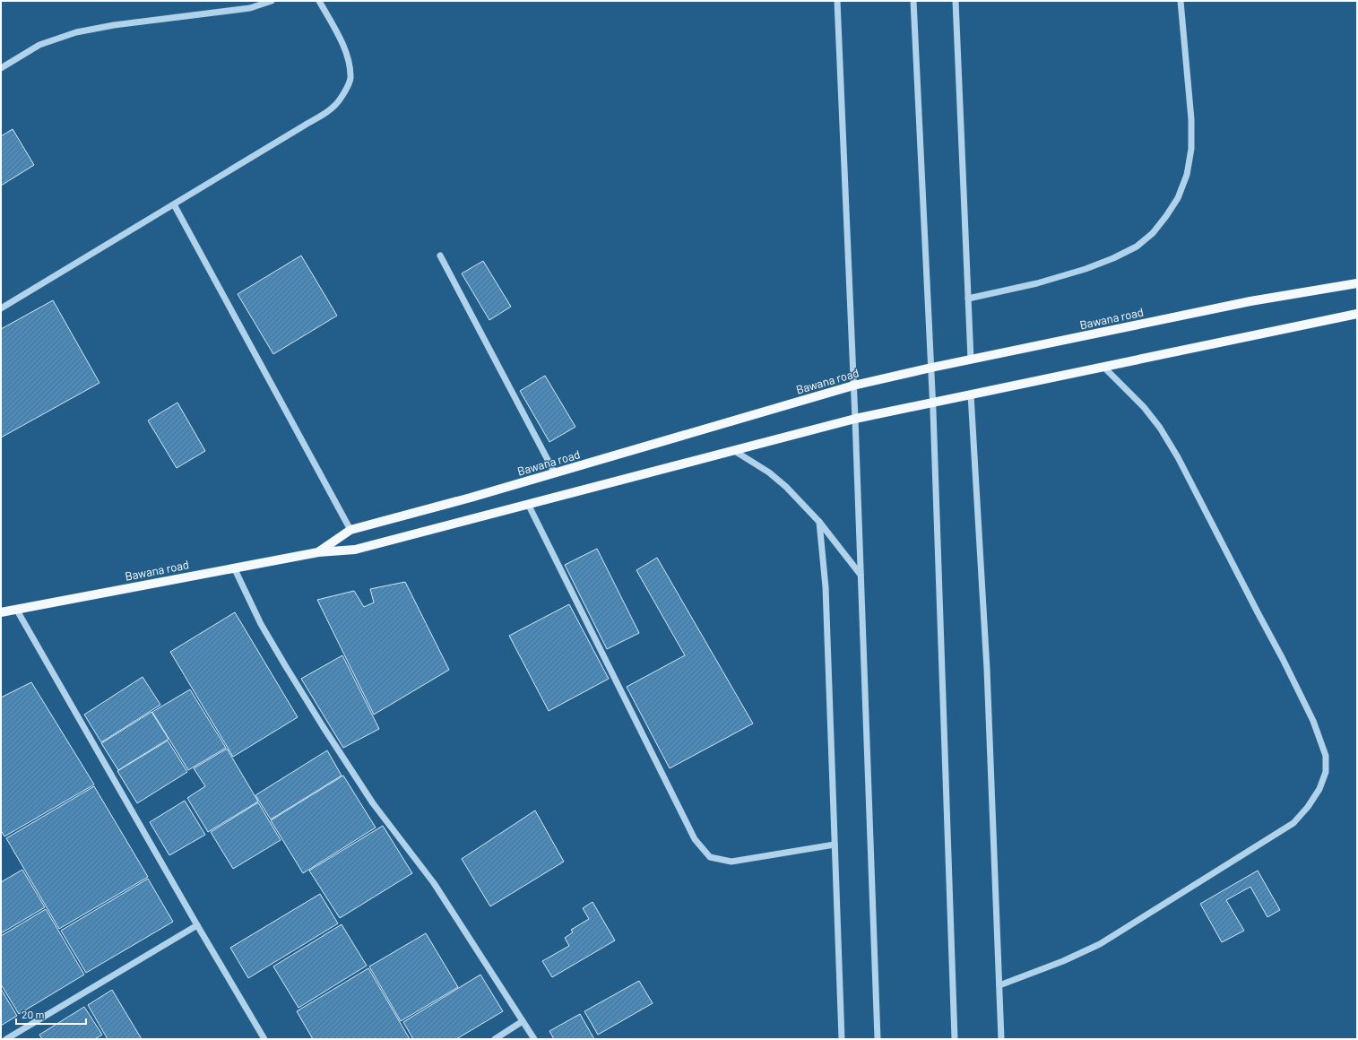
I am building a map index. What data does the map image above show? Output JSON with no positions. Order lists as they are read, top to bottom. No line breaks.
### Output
{"streets":{"main road":["Bawana road"]},"scale_bar":"20 m"}
